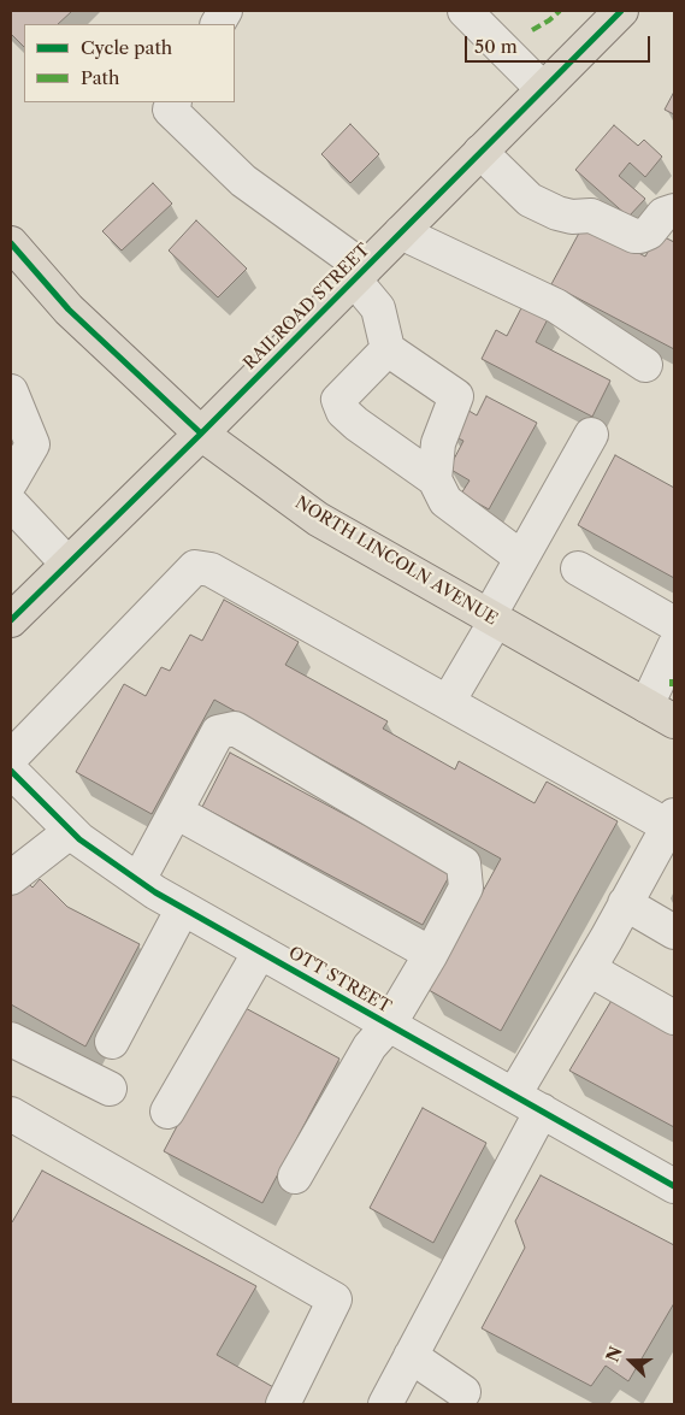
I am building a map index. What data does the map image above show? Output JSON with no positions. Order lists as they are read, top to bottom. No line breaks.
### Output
{"streets":{"main road":["RAILROAD STREET","NORTH LINCOLN AVENUE"],"street":["OTT STREET"]},"crossings":[["RAILROAD STREET","NORTH LINCOLN AVENUE"]],"legend":["Cycle path","Path"],"scale_bar":"50 m","north":"left"}
